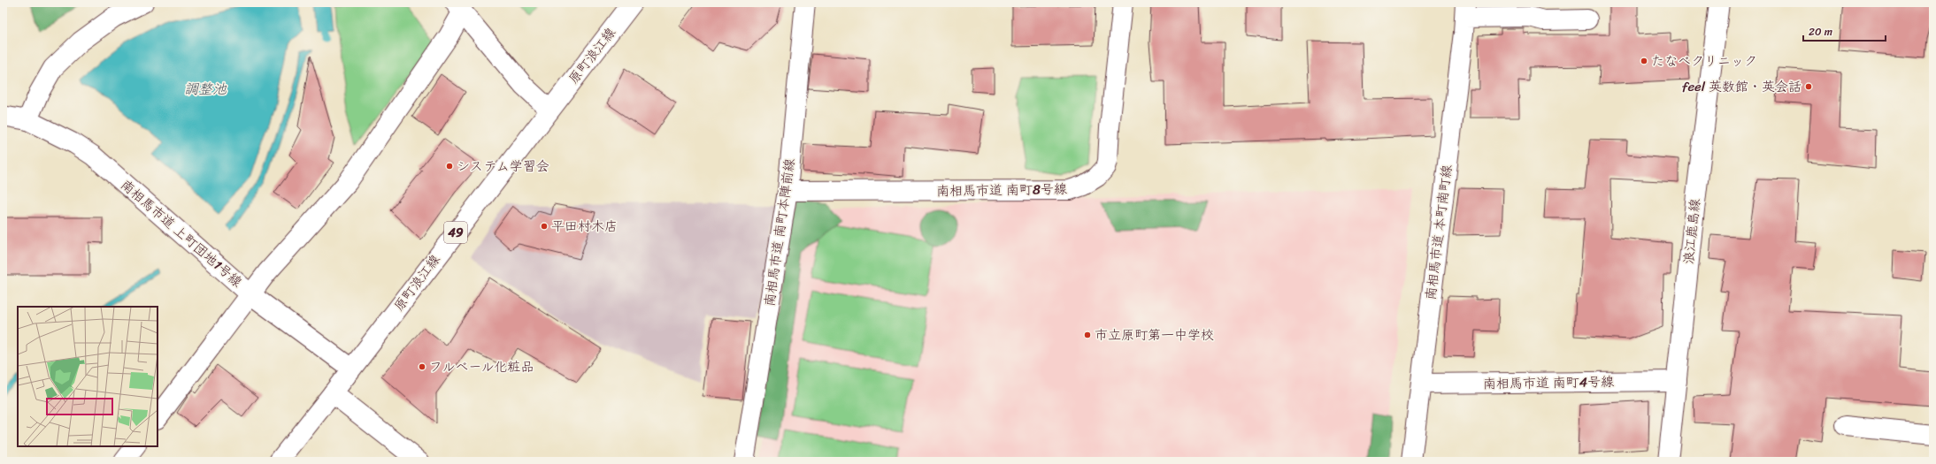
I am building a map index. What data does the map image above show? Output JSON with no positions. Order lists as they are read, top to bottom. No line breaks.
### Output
{"streets":{"street":["原町浪江線","南相馬市道 南町8号線","浪江鹿島線","49","南相馬市道 南町本陣前線","南相馬市道 本町南町線","南相馬市道 上町団地1号線","南相馬市道 南町4号線"]},"crossings":[["原町浪江線","南相馬市道 上町団地1号線"],["南相馬市道 南町8号線","南相馬市道 南町本陣前線"],["浪江鹿島線","南相馬市道 南町4号線"],["南相馬市道 本町南町線","南相馬市道 南町4号線"]],"water":["調整池"],"places":["たなべクリニック","feel 英数館・英会話","システム学習会","平田村木店","市立原町第一中学校","フルベール化粧品"],"scale_bar":"20 m"}
